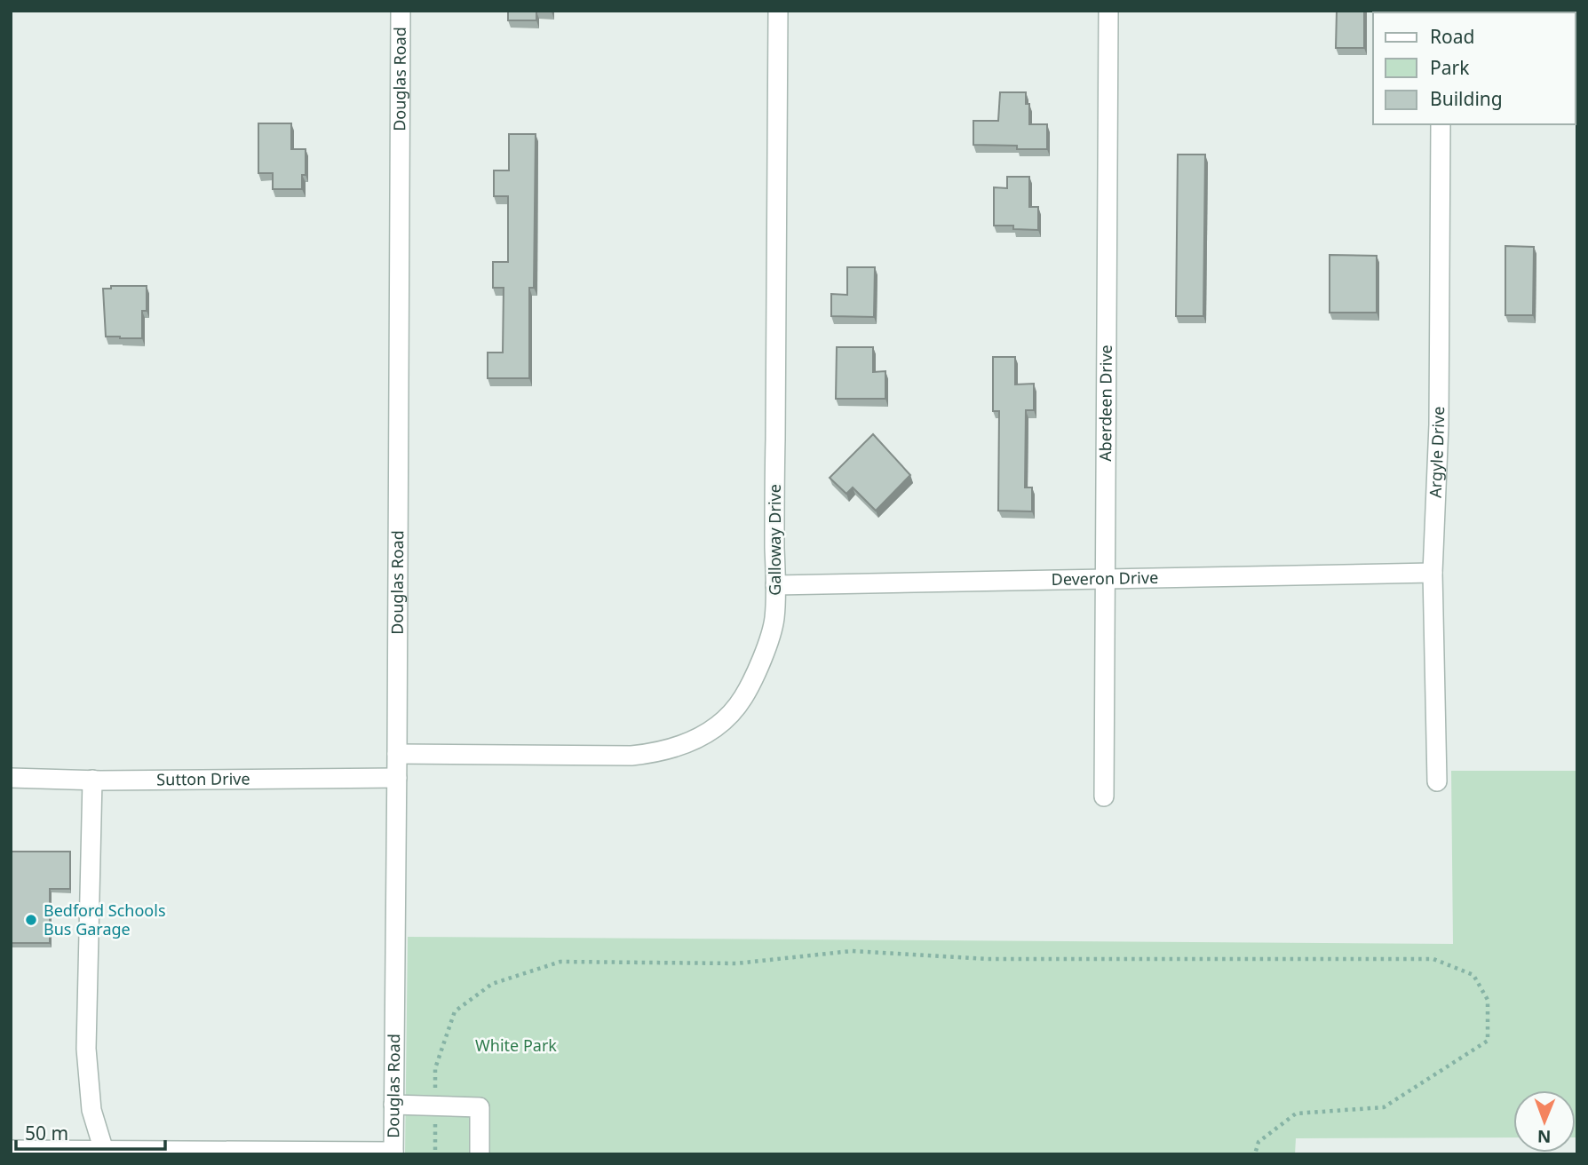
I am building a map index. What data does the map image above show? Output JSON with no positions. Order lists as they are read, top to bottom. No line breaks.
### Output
{"streets":{"street":["Douglas Road","Aberdeen Drive","Argyle Drive","Galloway Drive","Deveron Drive","Sutton Drive"]},"crossings":[["Douglas Road","Galloway Drive"],["Douglas Road","Sutton Drive"],["Aberdeen Drive","Deveron Drive"],["Argyle Drive","Deveron Drive"],["Galloway Drive","Deveron Drive"]],"parks":["White Park"],"places":["Bedford Schools Bus Garage"],"legend":["Road","Park","Building"],"scale_bar":"50 m","north":"bottom"}
